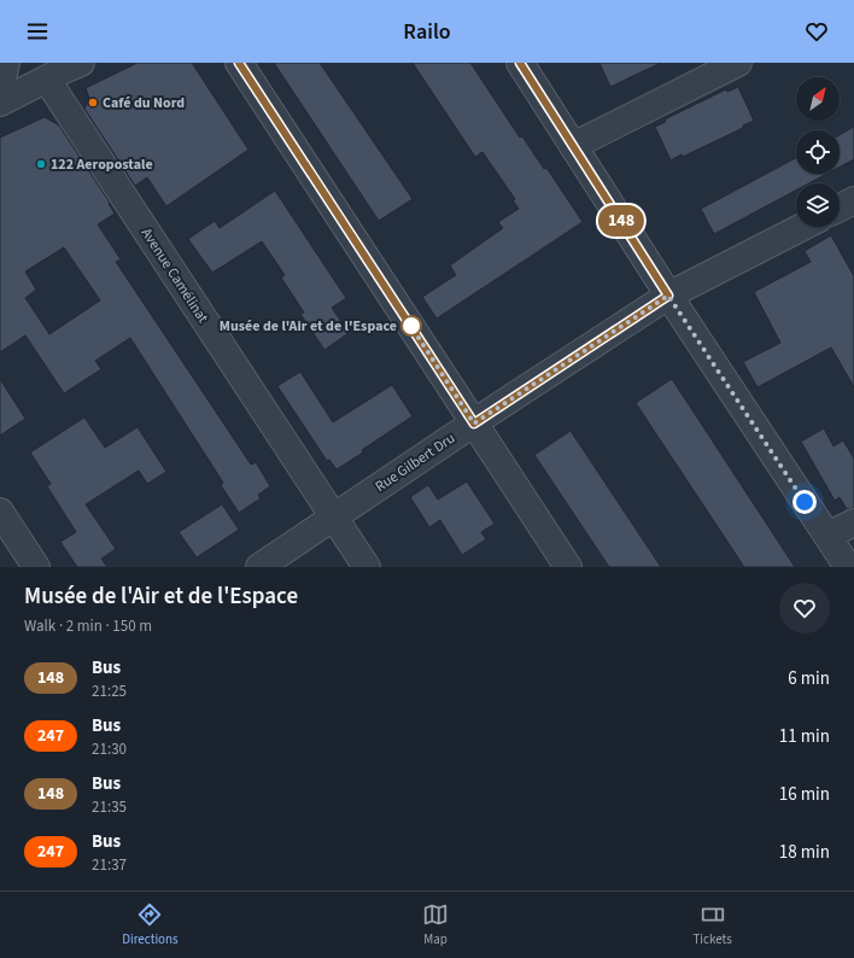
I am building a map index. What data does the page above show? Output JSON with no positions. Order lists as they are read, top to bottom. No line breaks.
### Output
{"streets":{"street":["Avenue Camélinat","Rue Gilbert Dru"]},"crossings":[["Avenue Camélinat","Rue Gilbert Dru"]],"places":["Café du Nord","122 Aeropostale","Musée de l'Air et de l'Espace"],"lines":["bus line 148"],"north":"top right","page":{"header":"Railo","on_map":"148","heading":["Musée de l'Air et de l'Espace","Walk · 2 min · 150 m"],"list":[{"mark":"148","name":"Bus","note":"21:25","value":"6 min"},{"mark":"247","name":"Bus","note":"21:30","value":"11 min"},{"mark":"148","name":"Bus","note":"21:35","value":"16 min"},{"mark":"247","name":"Bus","note":"21:37","value":"18 min"}],"tabs":["Directions","Map","Tickets"]}}
